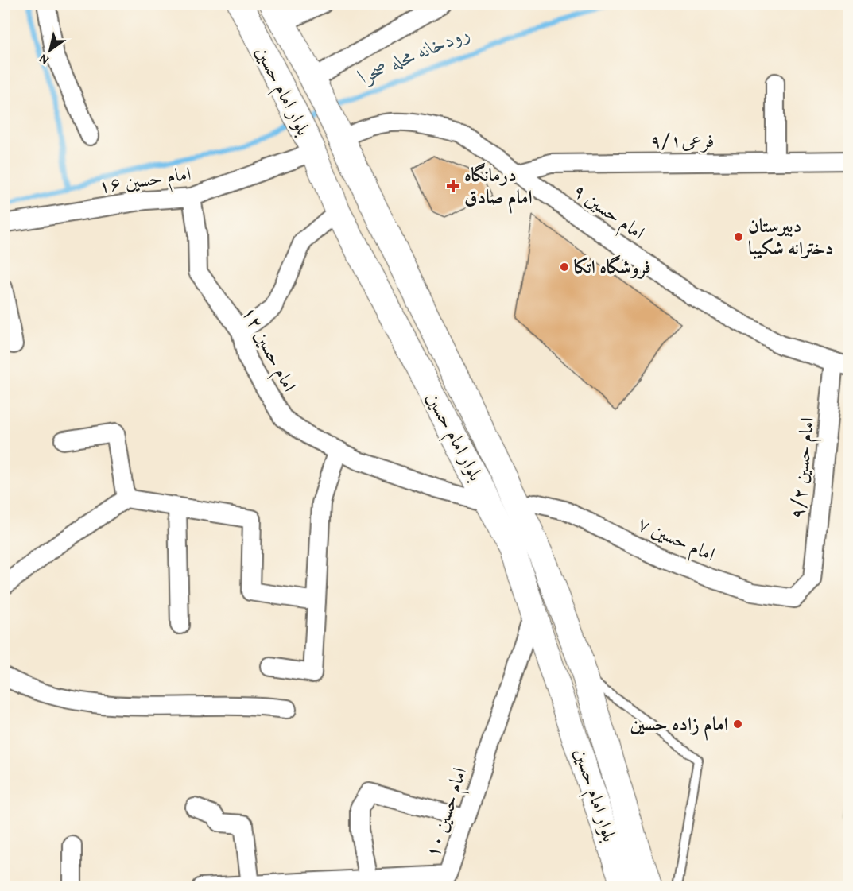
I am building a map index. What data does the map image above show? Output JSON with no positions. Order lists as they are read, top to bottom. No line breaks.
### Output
{"streets":{"main road":["بلوار امام حسین"],"street":["فرعی۹/۱","امام حسین ۱۶","امام حسین ۹","امام حسین ۱۲","امام حسین ۹/۲","امام حسین ۷","امام حسین ۱۰"]},"crossings":[["بلوار امام حسین","امام حسین ۱۶"],["بلوار امام حسین","امام حسین ۹"],["بلوار امام حسین","امام حسین ۱۲"],["بلوار امام حسین","امام حسین ۷"],["بلوار امام حسین","امام حسین ۱۰"],["فرعی۹/۱","امام حسین ۹"],["امام حسین ۱۶","امام حسین ۱۲"],["امام حسین ۹","امام حسین ۹/۲"],["امام حسین ۹/۲","امام حسین ۷"]],"water":["رودخانه محله صحرا"],"places":{"health":["درمانگاه امام صادق"],"other":["دبیرستان دخترانه شکیبا","فروشگاه اتکا","امام زاده حسین"]},"north":"bottom left"}
